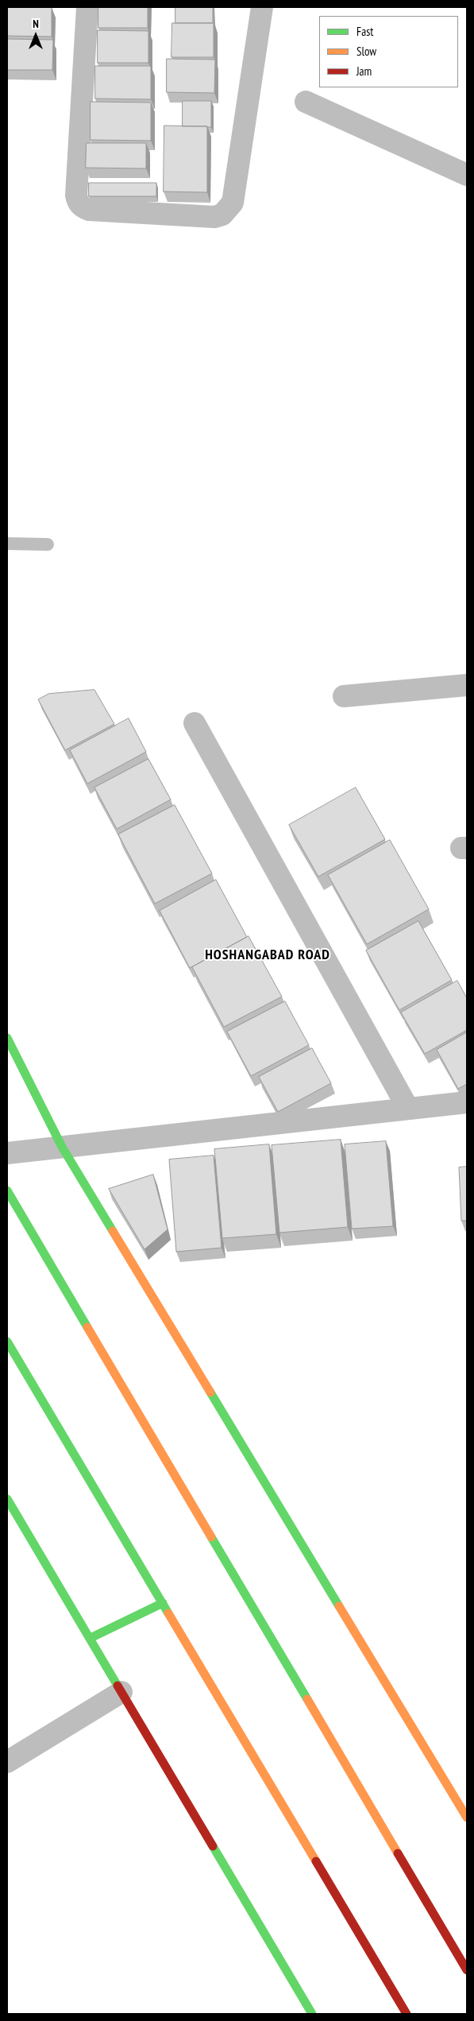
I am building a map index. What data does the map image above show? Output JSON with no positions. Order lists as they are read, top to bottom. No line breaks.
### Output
{"districts":["HOSHANGABAD ROAD"],"legend":["Fast","Slow","Jam"],"north":"top"}
